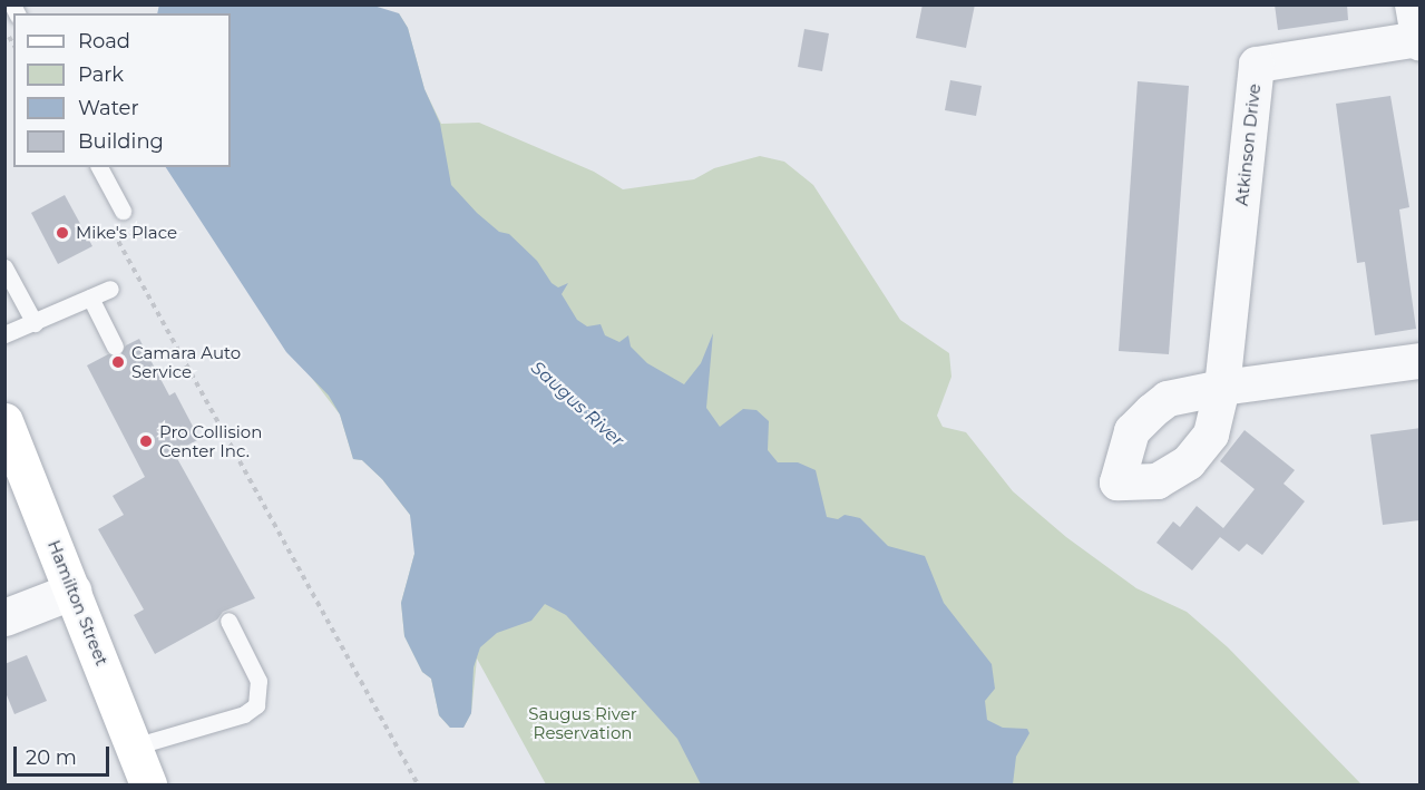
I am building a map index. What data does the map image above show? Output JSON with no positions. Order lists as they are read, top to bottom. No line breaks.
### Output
{"streets":{"main road":["Hamilton Street"],"street":["Atkinson Drive"]},"water":["Saugus River"],"parks":["Saugus River Reservation"],"places":["Mike's Place","Camara Auto Service","Pro Collision Center Inc."],"legend":["Road","Park","Water","Building"],"scale_bar":"20 m"}
